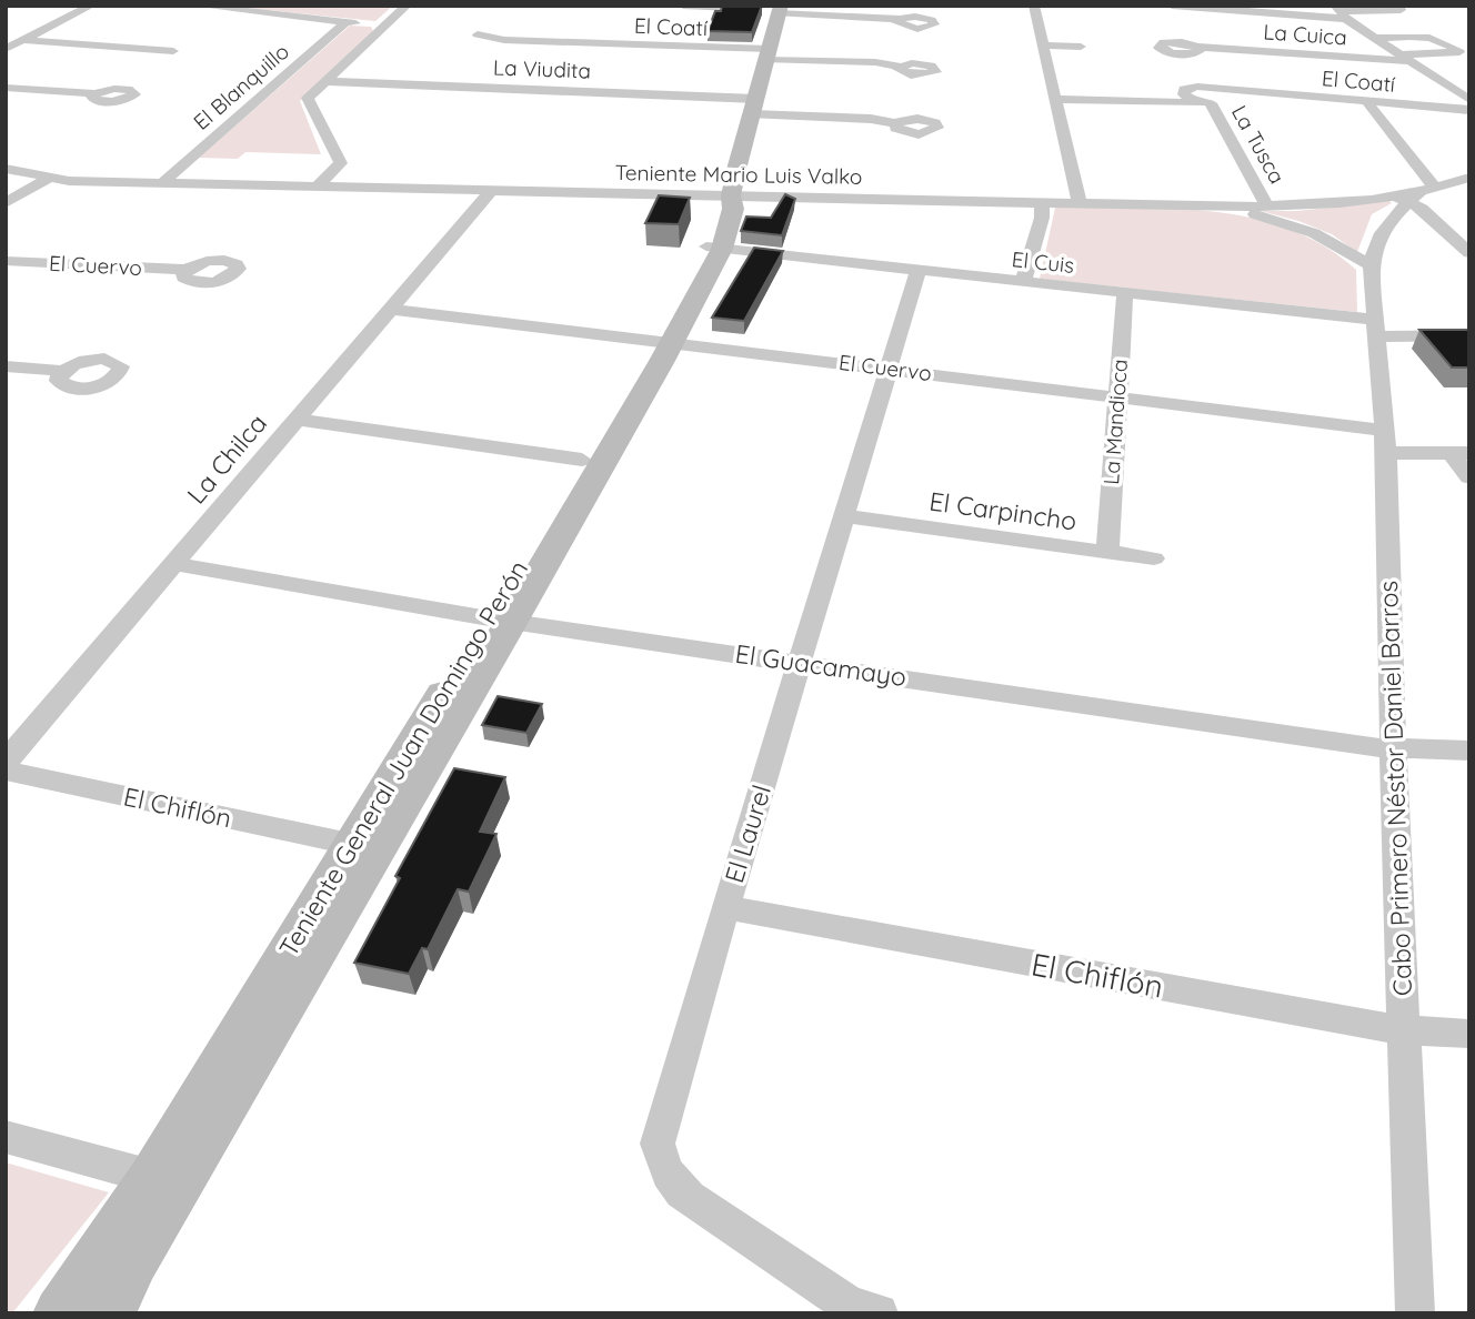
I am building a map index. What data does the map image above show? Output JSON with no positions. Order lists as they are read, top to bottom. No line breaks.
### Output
{"streets":{"main road":["Teniente General Juan Domingo Perón"],"street":["El Coatí","La Cuica","La Viudita","El Blanquillo","La Tusca","Teniente Mario Luis Valko","El Cuis","El Cuervo","La Mandioca","La Chilca","El Carpincho","El Guacamayo","Cabo Primero Néstor Daniel Barros","El Chiflón","El Laurel"]},"crossings":[["El Coatí","La Tusca"],["El Coatí","Teniente General Juan Domingo Perón"],["La Viudita","Teniente General Juan Domingo Perón"],["El Blanquillo","Teniente Mario Luis Valko"],["La Tusca","Teniente Mario Luis Valko"],["Teniente Mario Luis Valko","La Chilca"],["Teniente Mario Luis Valko","Teniente General Juan Domingo Perón"],["Teniente Mario Luis Valko","Cabo Primero Néstor Daniel Barros"],["El Cuis","La Mandioca"],["El Cuis","Teniente General Juan Domingo Perón"],["El Cuis","Cabo Primero Néstor Daniel Barros"],["El Cuis","El Laurel"],["El Cuervo","La Mandioca"],["El Cuervo","La Chilca"],["El Cuervo","Teniente General Juan Domingo Perón"],["El Cuervo","Cabo Primero Néstor Daniel Barros"],["El Cuervo","El Laurel"],["La Mandioca","El Carpincho"],["La Chilca","El Guacamayo"],["El Carpincho","El Laurel"],["El Guacamayo","Teniente General Juan Domingo Perón"],["El Guacamayo","Cabo Primero Néstor Daniel Barros"],["El Guacamayo","El Laurel"],["Teniente General Juan Domingo Perón","El Chiflón"],["Cabo Primero Néstor Daniel Barros","El Chiflón"],["El Chiflón","El Laurel"]]}
